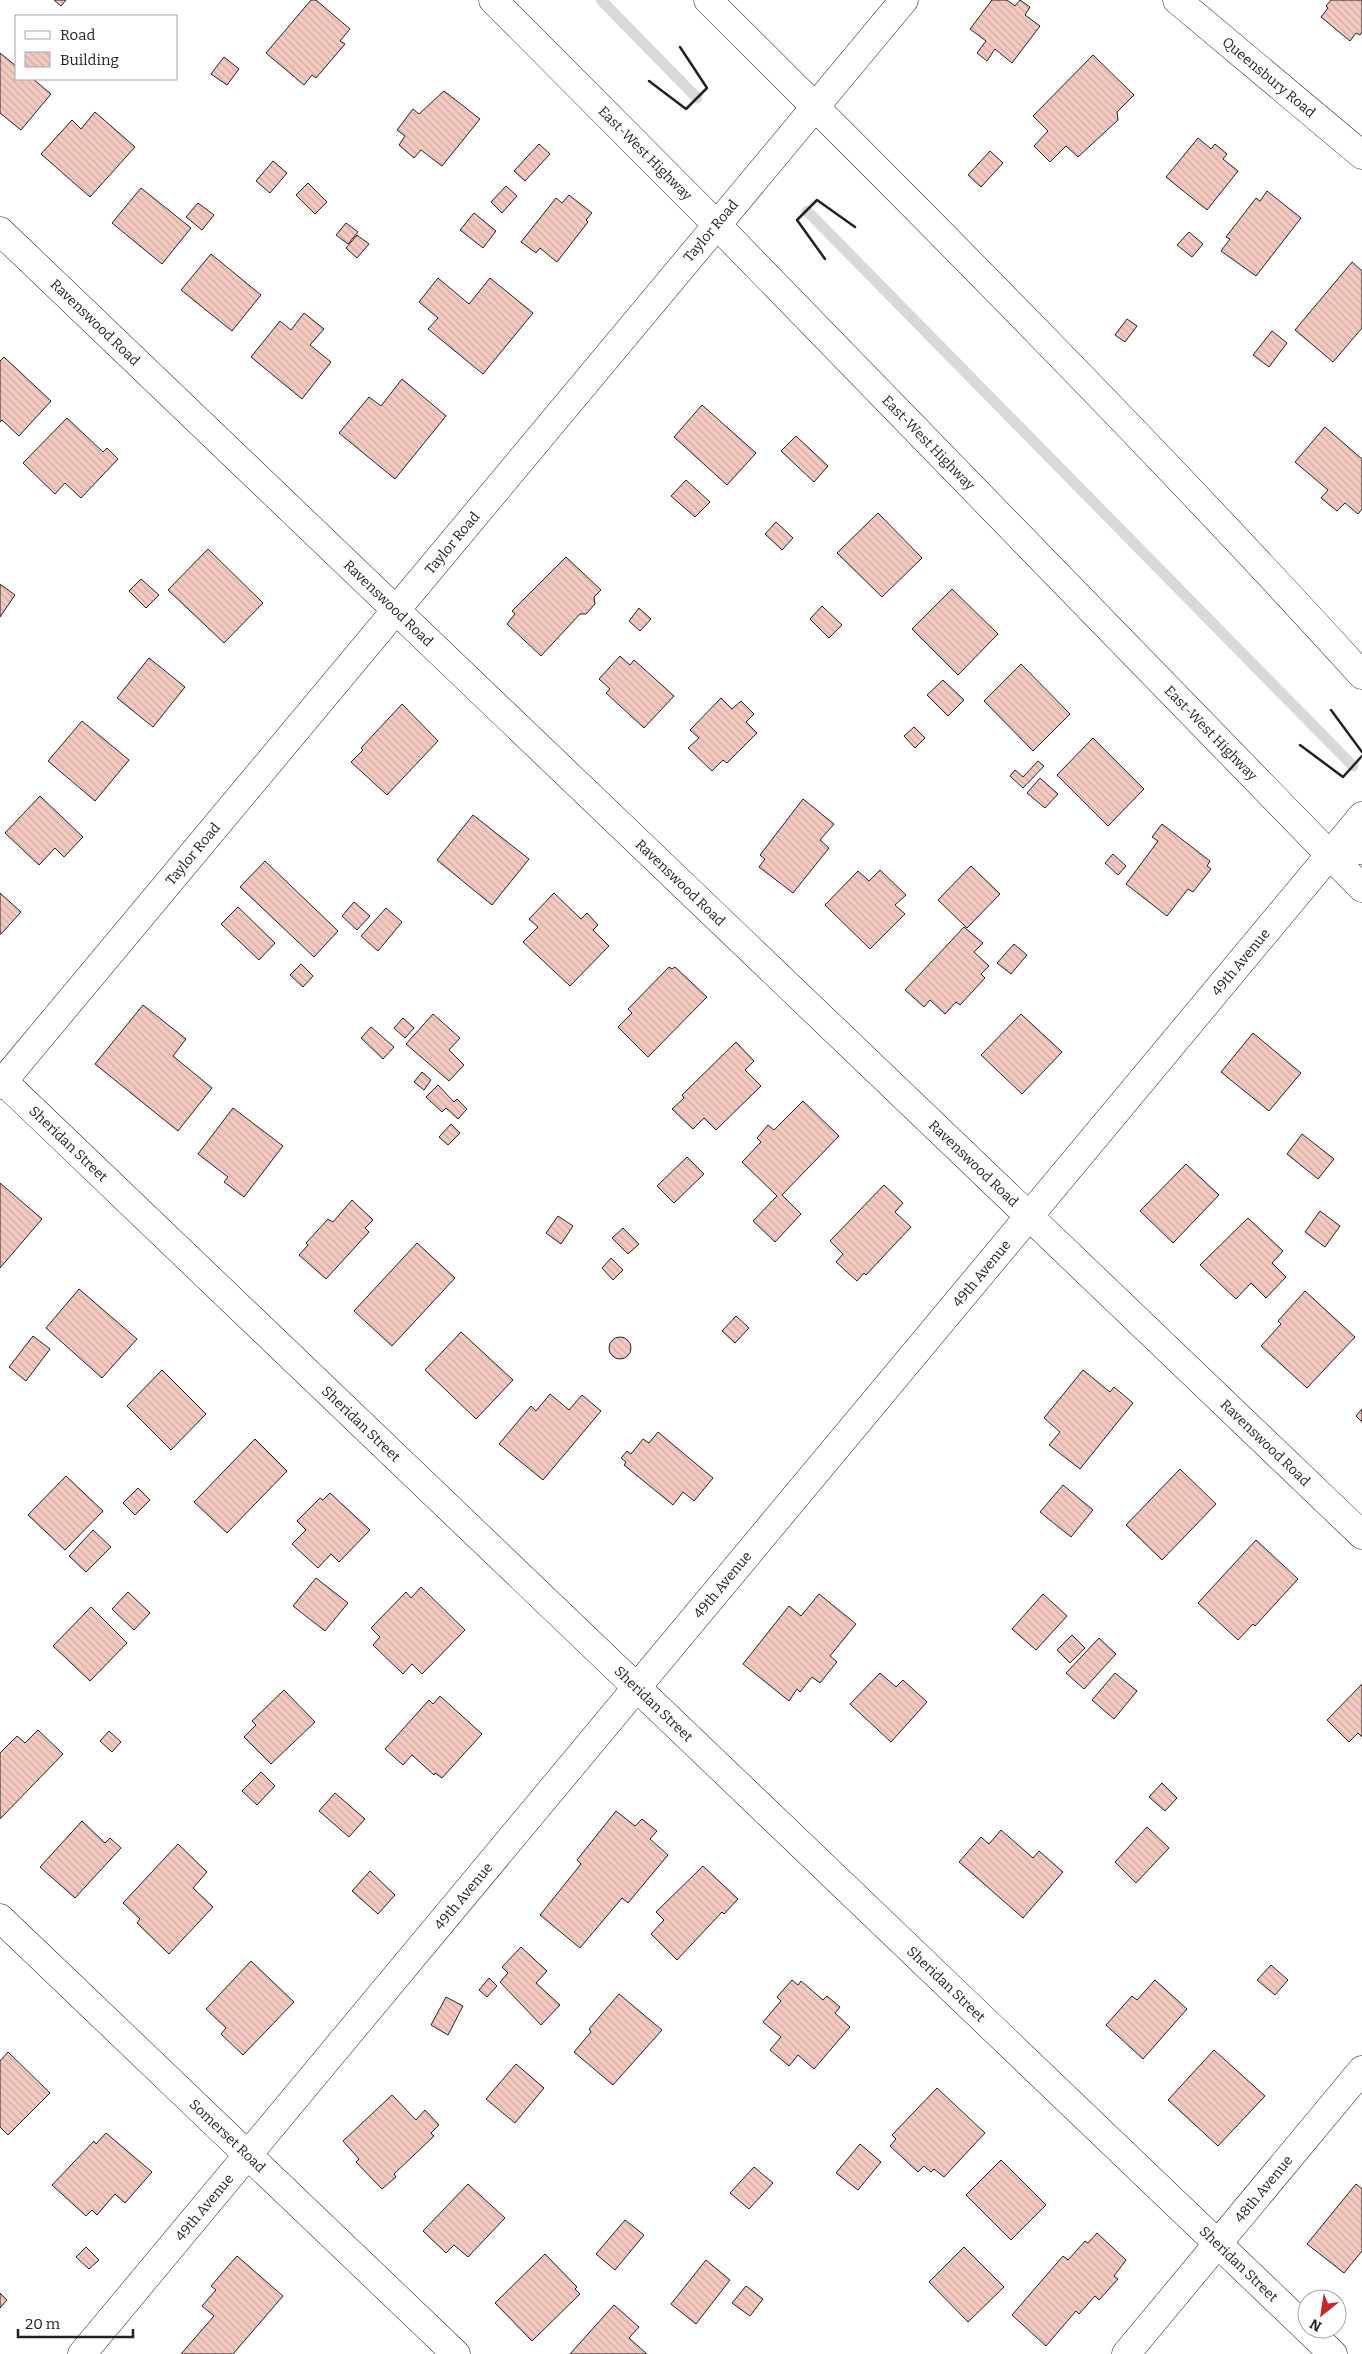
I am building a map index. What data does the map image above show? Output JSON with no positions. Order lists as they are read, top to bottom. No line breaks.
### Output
{"streets":{"street":["Queensbury Road","East-West Highway","Taylor Road","Ravenswood Road","49th Avenue","Sheridan Street","Somerset Road","48th Avenue"]},"crossings":[["East-West Highway","Taylor Road"],["East-West Highway","49th Avenue"],["Taylor Road","Ravenswood Road"],["Taylor Road","Sheridan Street"],["Ravenswood Road","49th Avenue"],["49th Avenue","Sheridan Street"],["49th Avenue","Somerset Road"],["Sheridan Street","48th Avenue"]],"legend":["Road","Building"],"scale_bar":"20 m","north":"bottom left"}
